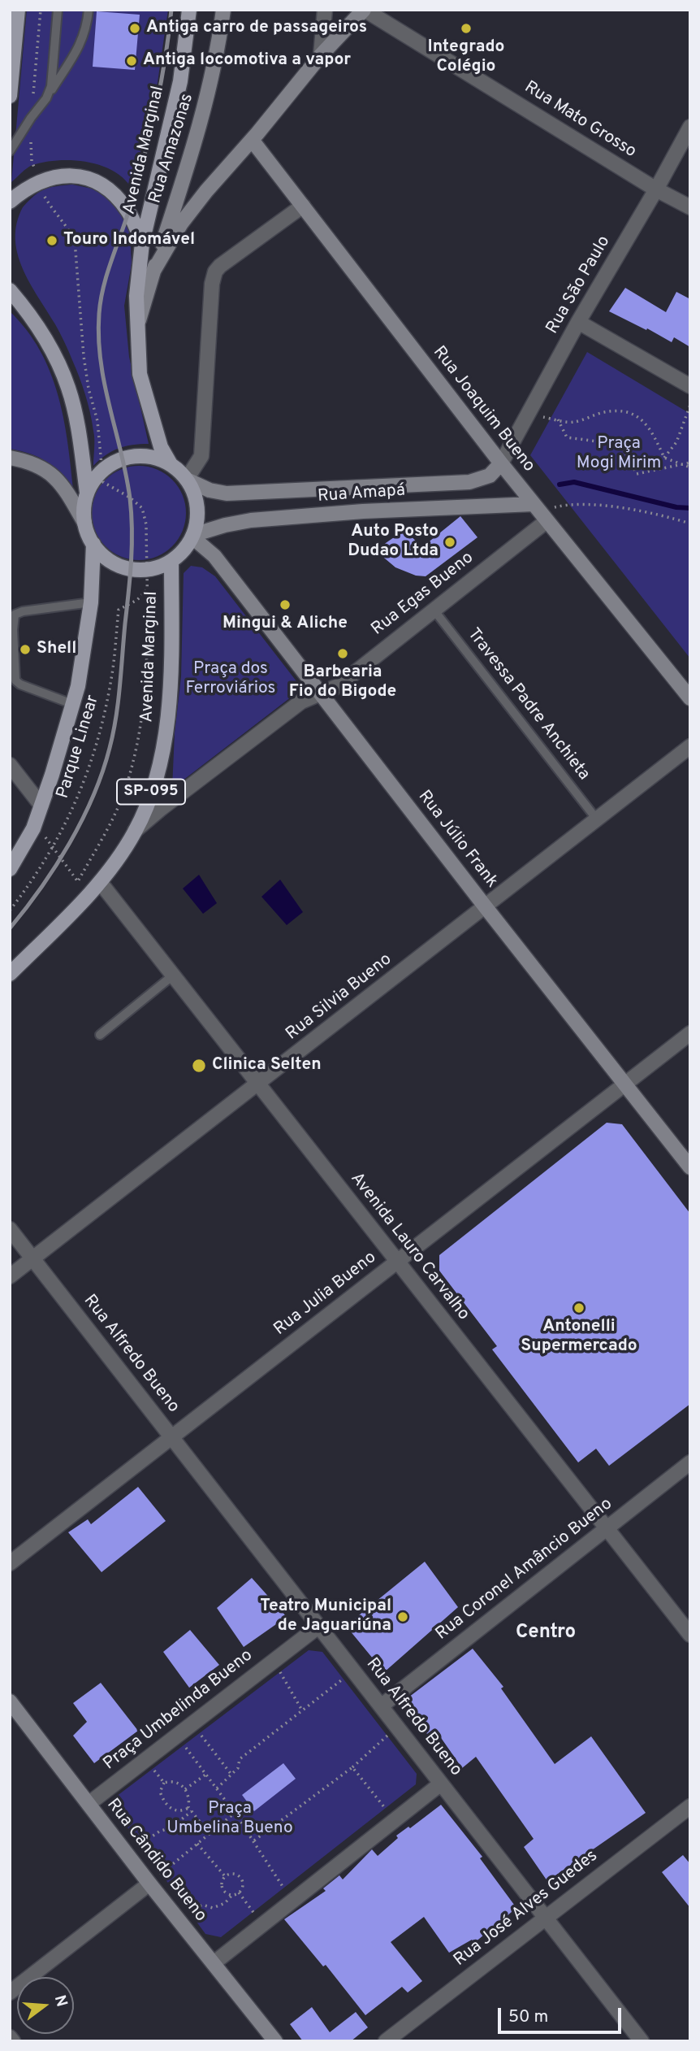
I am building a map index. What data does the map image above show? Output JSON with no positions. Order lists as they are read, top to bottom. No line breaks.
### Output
{"streets":{"main road":["Avenida Marginal","SP-095"],"street":["Rua Mato Grosso","Rua Amazonas","Rua São Paulo","Rua Joaquim Bueno","Rua Amapá","Rua Egas Bueno","Rua Júlio Frank","Rua Silvia Bueno","Avenida Lauro Carvalho","Rua Julia Bueno","Rua Alfredo Bueno","Rua Coronel Amâncio Bueno","Praça Umbelinda Bueno","Rua Cândido Bueno","Rua José Alves Guedes"],"lane":["Travessa Padre Anchieta"],"path":["Parque Linear"]},"crossings":[["Rua Mato Grosso","Rua São Paulo"],["Rua Amazonas","Avenida Marginal"],["Avenida Marginal","Rua Egas Bueno"],["Avenida Marginal","Avenida Lauro Carvalho"],["Rua São Paulo","Rua Joaquim Bueno"],["Rua São Paulo","Rua Amapá"],["Rua Joaquim Bueno","Rua Amapá"],["Rua Joaquim Bueno","Rua Egas Bueno"],["Rua Amapá","Rua Egas Bueno"],["Rua Amapá","Rua Júlio Frank"],["Rua Egas Bueno","Travessa Padre Anchieta"],["Rua Egas Bueno","Rua Júlio Frank"],["Travessa Padre Anchieta","Rua Silvia Bueno"],["Rua Júlio Frank","Rua Silvia Bueno"],["Rua Júlio Frank","Rua Julia Bueno"],["Rua Silvia Bueno","Avenida Lauro Carvalho"],["Rua Silvia Bueno","Rua Alfredo Bueno"],["Avenida Lauro Carvalho","Rua Julia Bueno"],["Avenida Lauro Carvalho","Rua Coronel Amâncio Bueno"],["Rua Julia Bueno","Rua Alfredo Bueno"],["Rua Alfredo Bueno","Rua Coronel Amâncio Bueno"],["Rua Alfredo Bueno","Praça Umbelinda Bueno"],["Rua Alfredo Bueno","Rua José Alves Guedes"],["Praça Umbelinda Bueno","Rua Cândido Bueno"]],"districts":["Centro"],"parks":["Praça Mogi Mirim","Praça dos Ferroviários","Praça Umbelina Bueno"],"places":["Antiga carro de passageiros","Integrado Colégio","Antiga locomotiva a vapor","Touro Indomável","Auto Posto Dudao Ltda","Mingui & Aliche","Shell","Barbearia Fio do Bigode","Clinica Selten","Antonelli Supermercado","Teatro Municipal de Jaguariúna"],"scale_bar":"50 m","north":"right"}
